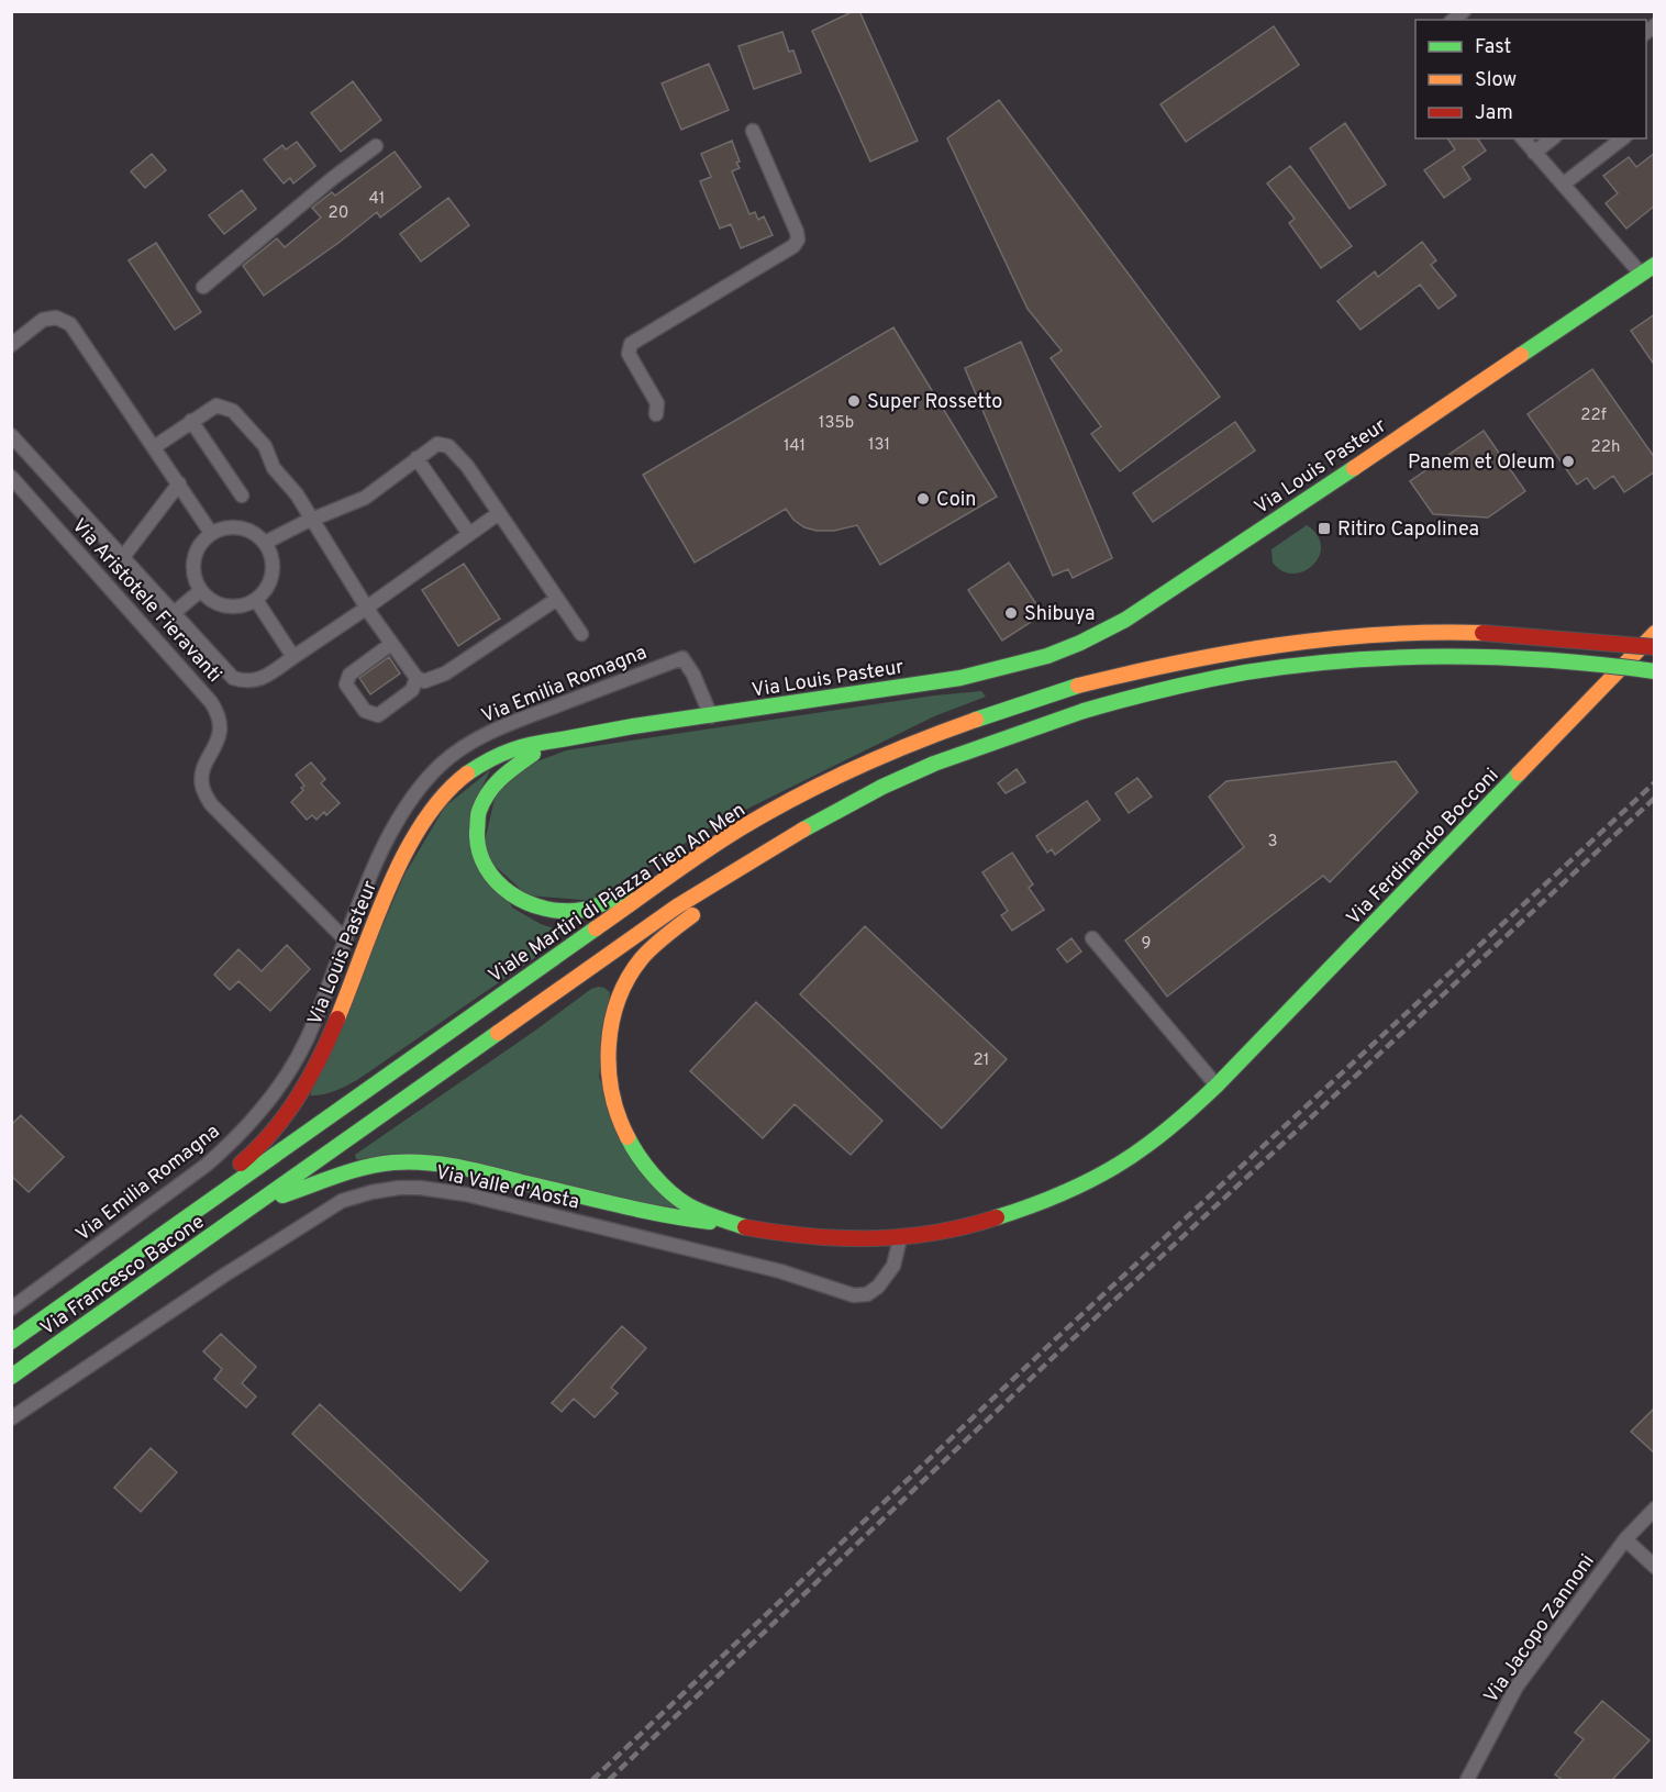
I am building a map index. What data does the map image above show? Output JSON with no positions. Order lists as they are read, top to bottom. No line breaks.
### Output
{"streets":{"main road":["Via Louis Pasteur","Via Ferdinando Bocconi","Viale Martiri di Piazza Tien An Men","Via Francesco Bacone"],"street":["Via Aristotele Fieravanti","Via Emilia Romagna","Via Valle d'Aosta","Via Jacopo Zannoni"]},"crossings":[["Via Louis Pasteur","Via Emilia Romagna"],["Via Louis Pasteur","Viale Martiri di Piazza Tien An Men"],["Via Louis Pasteur","Via Francesco Bacone"],["Via Aristotele Fieravanti","Via Emilia Romagna"],["Via Ferdinando Bocconi","Via Valle d'Aosta"],["Viale Martiri di Piazza Tien An Men","Via Francesco Bacone"]],"places":{"other":["Super Rossetto","Panem et Oleum","Coin","Shibuya"],"transit":["Ritiro Capolinea"]},"house_numbers":["41","20","22f","135b","131","141","22h","3","9","21"],"legend":["Fast","Slow","Jam"]}
